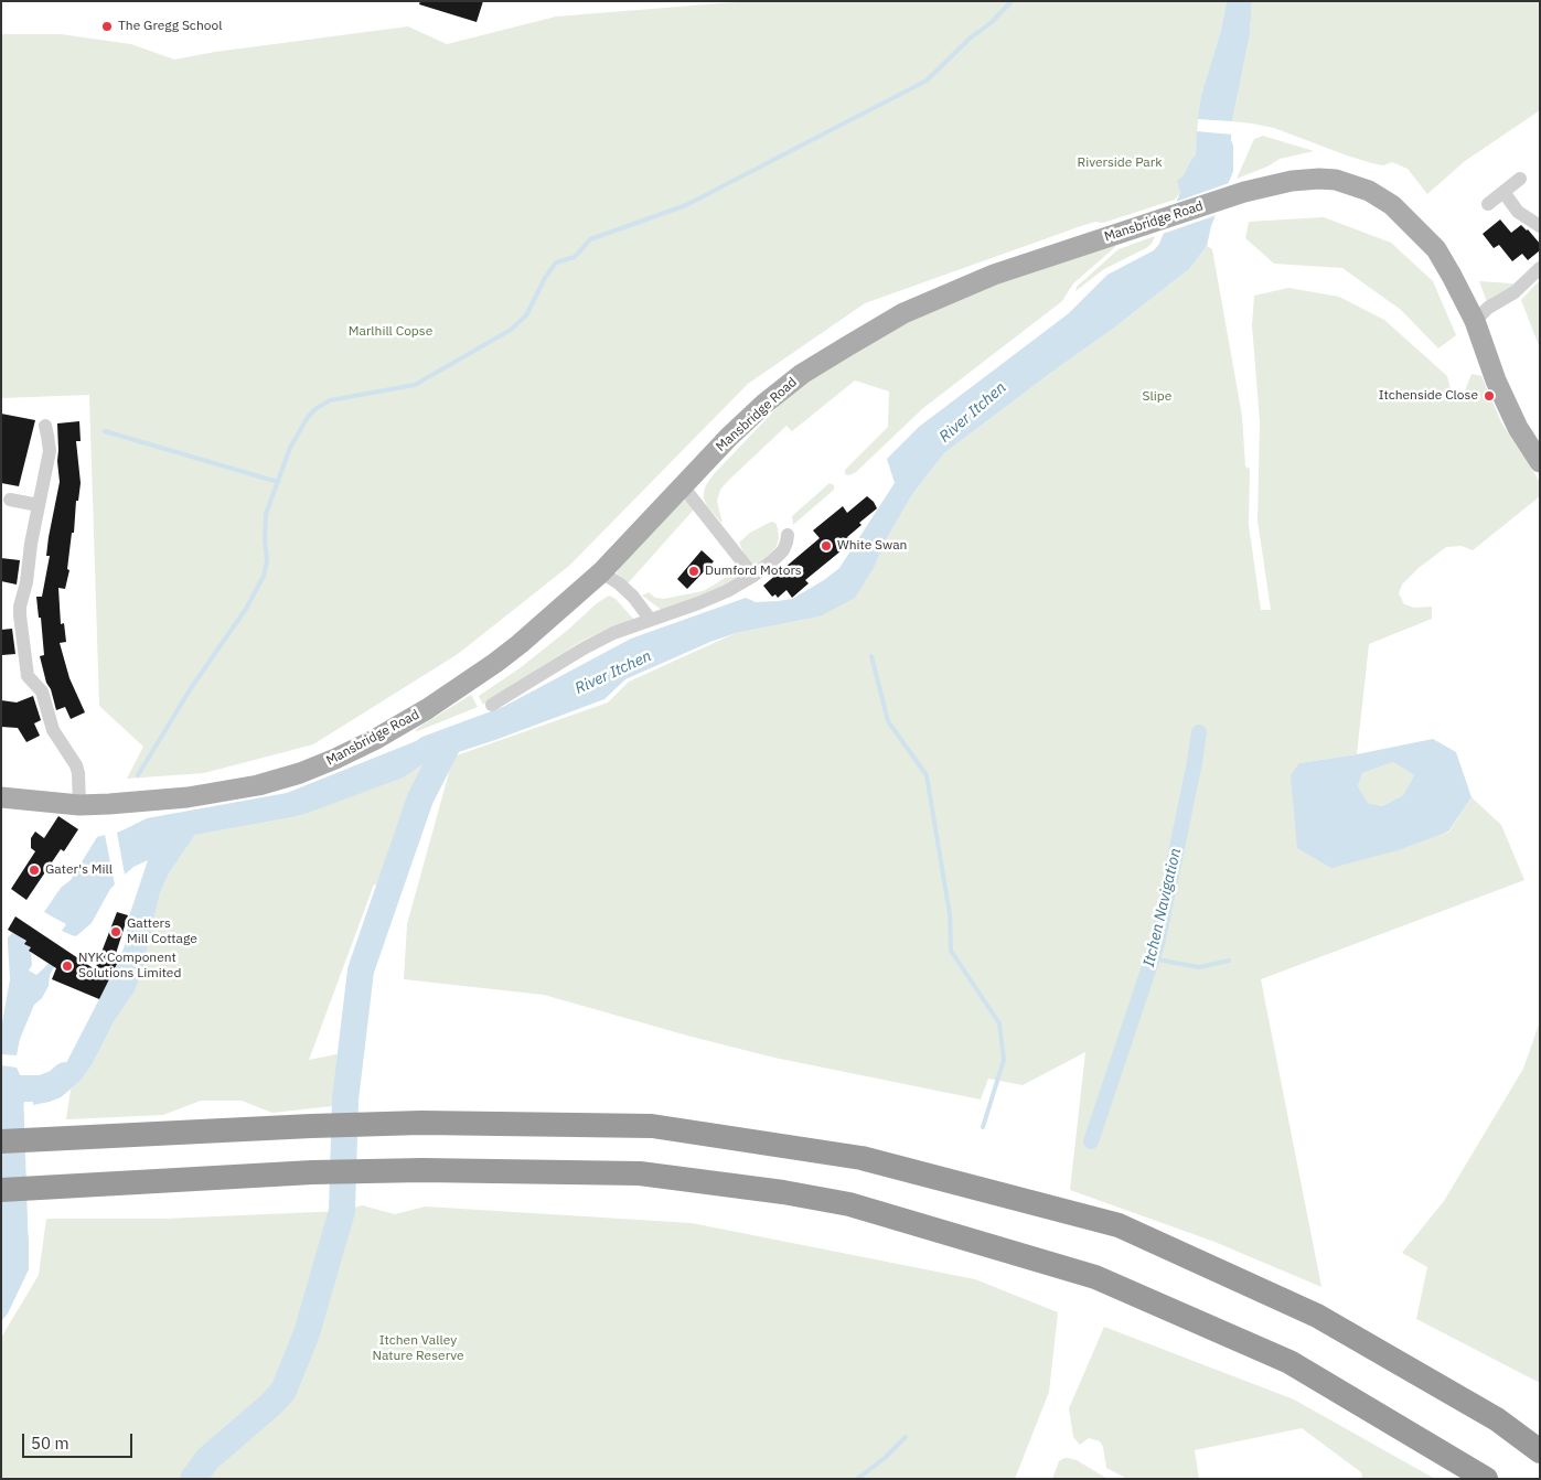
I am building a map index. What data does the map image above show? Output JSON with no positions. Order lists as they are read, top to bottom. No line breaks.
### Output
{"streets":{"main road":["Mansbridge Road"]},"water":["River Itchen","Itchen Navigation"],"parks":["Riverside Park","Marlhill Copse","Slipe","Itchen Valley Nature Reserve"],"places":["The Gregg School","Itchenside Close","White Swan","Dumford Motors","Gater's Mill","Gatters Mill Cottage","NYK Component Solutions Limited"],"scale_bar":"50 m"}
